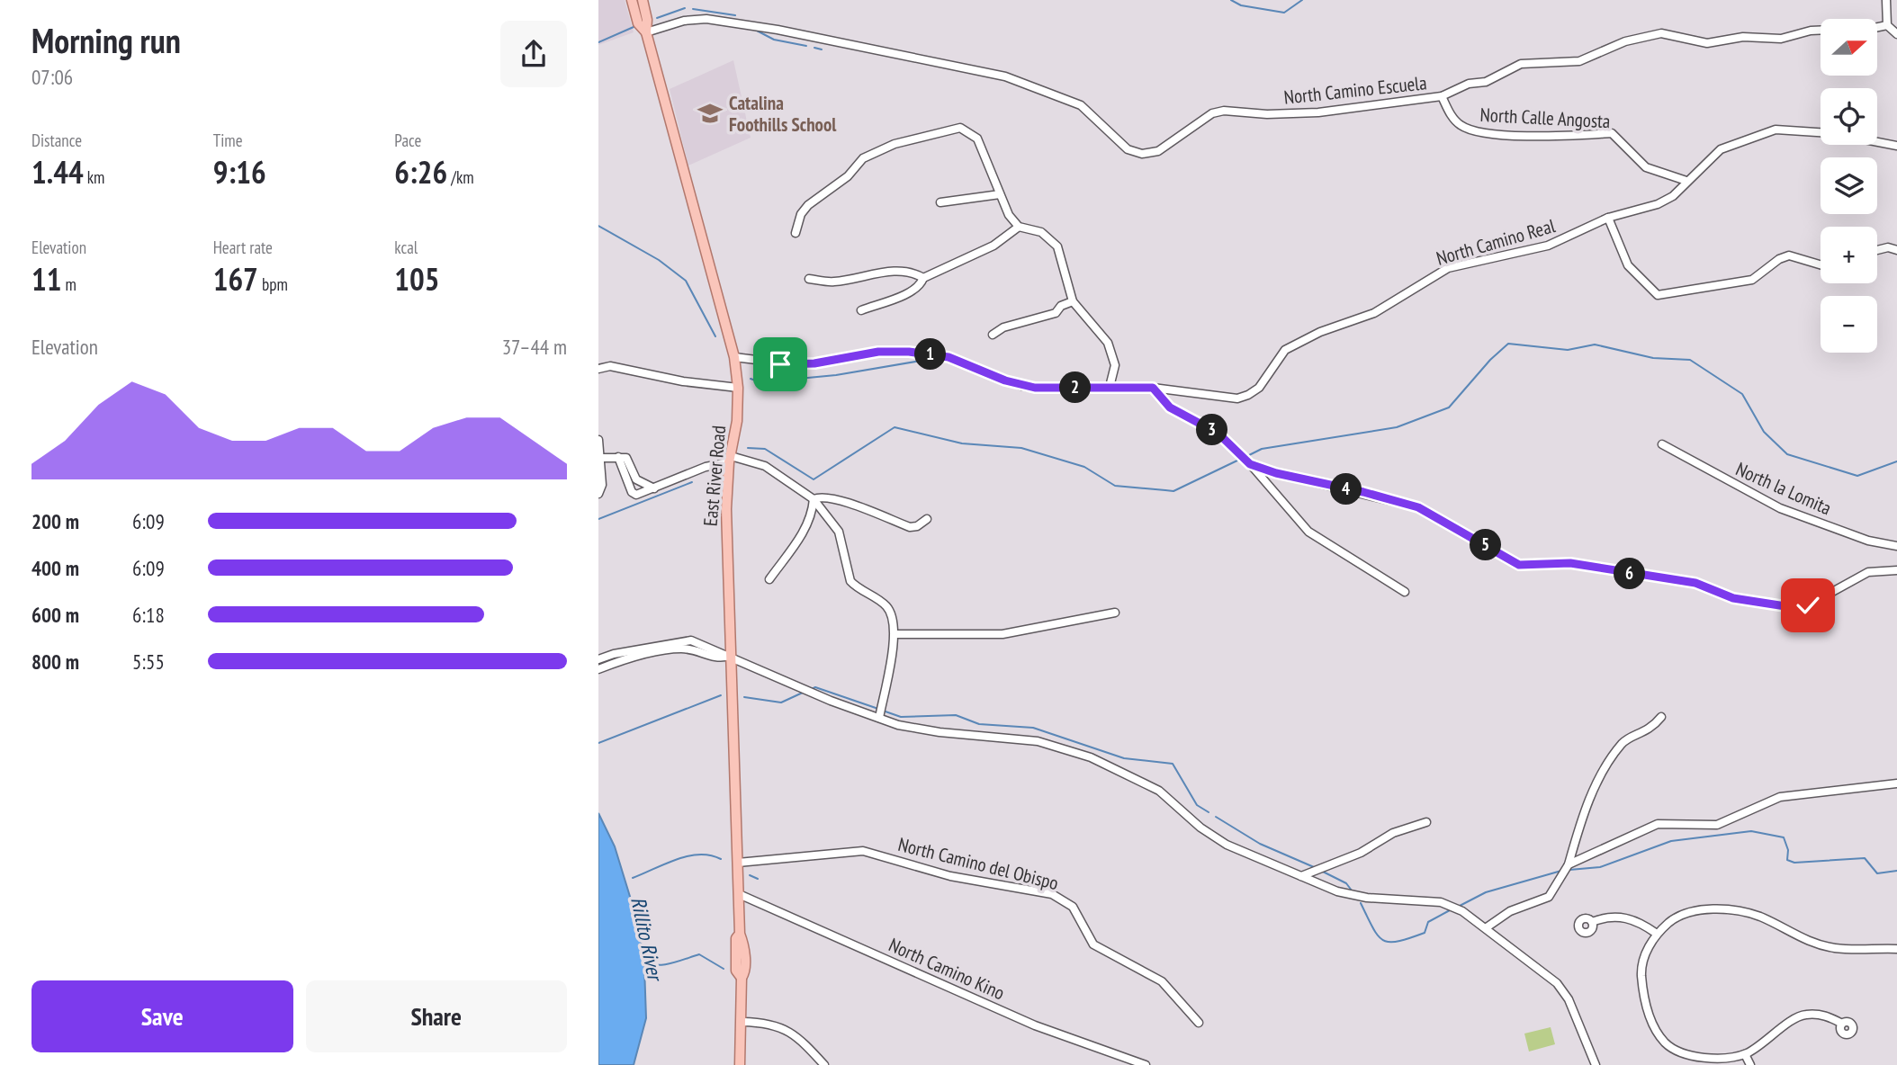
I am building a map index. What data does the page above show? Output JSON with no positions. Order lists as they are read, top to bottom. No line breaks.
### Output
{"streets":{"main road":["East River Road"],"street":["North Camino Escuela","North Calle Angosta","North Camino Real","North la Lomita","North Camino del Obispo","North Camino Kino"]},"crossings":[["North Camino Escuela","North Calle Angosta"],["North Camino Escuela","East River Road"],["North Calle Angosta","North Camino Real"],["North Camino Real","East River Road"],["East River Road","North Camino del Obispo"],["East River Road","North Camino Kino"]],"water":["Rillito River"],"places":{"school or university":["Catalina Foothills School"]},"north":"right","page":{"heading":["Morning run","07:06"],"map_buttons":["+","−"],"stats":[["Distance","1.44 km"],["Time","9:16"],["Pace","6:26 /km"],["Elevation","11 m"],["Heart rate","167 bpm"],["kcal","105"]],"chart":["Elevation","37–44 m"],"pins":["1","2","3","4","5","6"],"list":[{"name":"200 m","note":"6:09"},{"name":"400 m","note":"6:09"},{"name":"600 m","note":"6:18"},{"name":"800 m","note":"5:55"}],"buttons":["Save","Share"]}}
